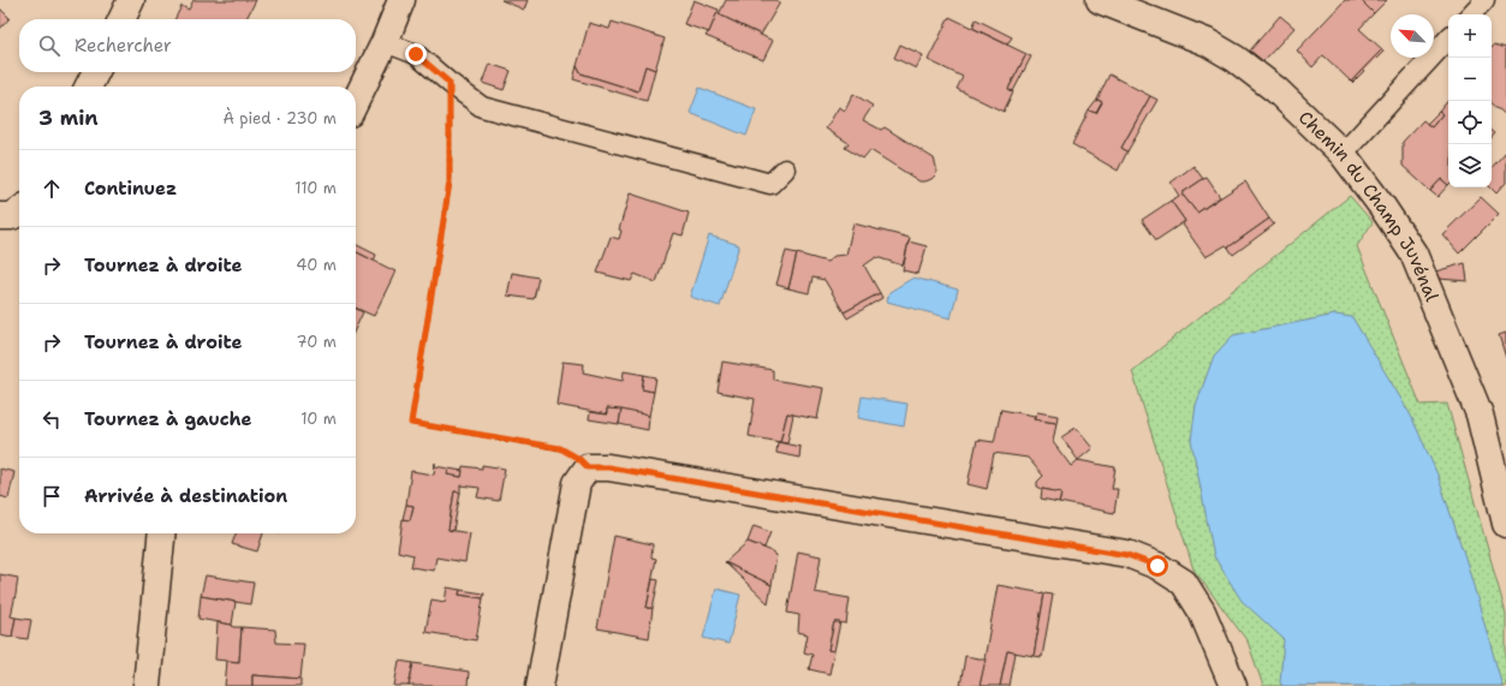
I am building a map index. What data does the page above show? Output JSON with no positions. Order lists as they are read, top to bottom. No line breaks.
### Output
{"streets":{"street":["Chemin du Champ Juvénal"]},"north":"top left","page":{"map_buttons":["+","−"],"search":"Rechercher","heading":["3 min","À pied · 230 m"],"list":[["Continuez","110 m"],["Tournez à droite","40 m"],["Tournez à droite","70 m"],["Tournez à gauche","10 m"],"Arrivée à destination"]}}
